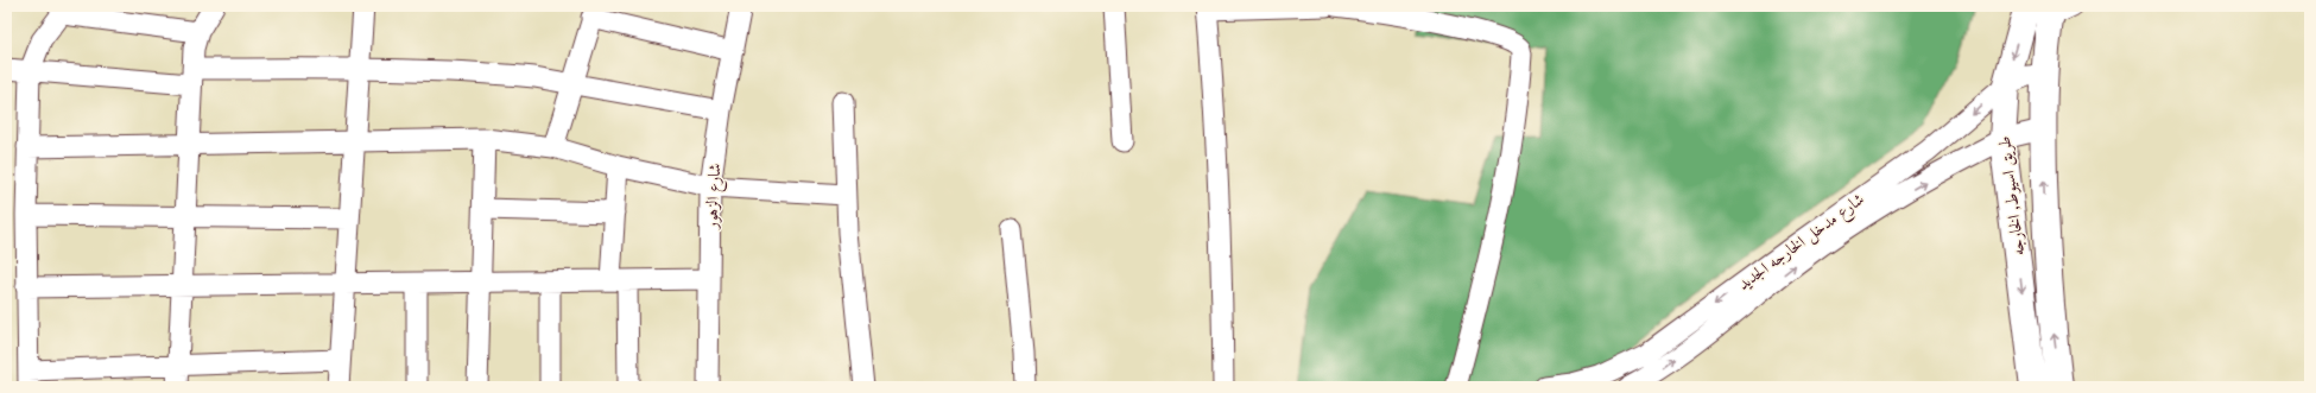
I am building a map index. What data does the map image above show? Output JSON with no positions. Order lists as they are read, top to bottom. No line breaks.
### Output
{"streets":{"highway":["طريق اسيوط, الخارجه"],"street":["شارع الزهور","شارع مدخل الخارجه الجديد"]},"crossings":[["طريق اسيوط, الخارجه","شارع مدخل الخارجه الجديد"]]}
